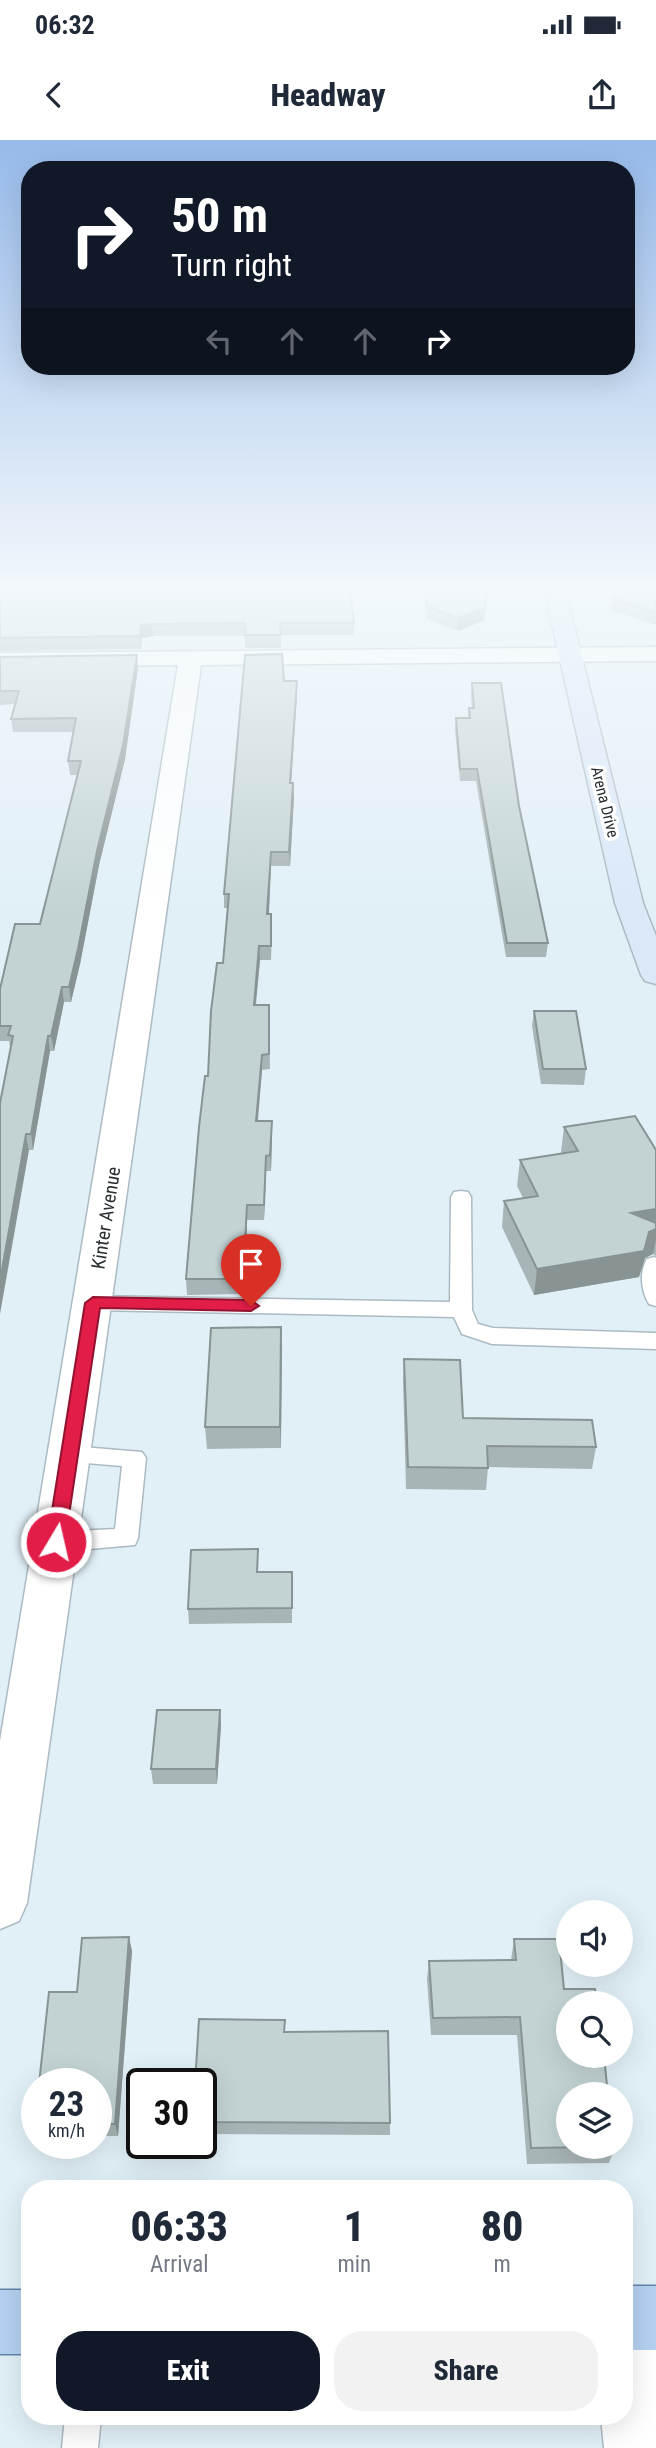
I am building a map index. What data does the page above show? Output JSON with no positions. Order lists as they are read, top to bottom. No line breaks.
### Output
{"streets":{"main road":["Arena Drive"],"street":["Kinter Avenue"]},"page":{"status":"06:32","header":"Headway","turn":["50 m","Turn right"],"speed":"23 km/h","limit":"30","eta":["06:33","Arrival","1","min","80","m"],"buttons":["Exit","Share"]}}
